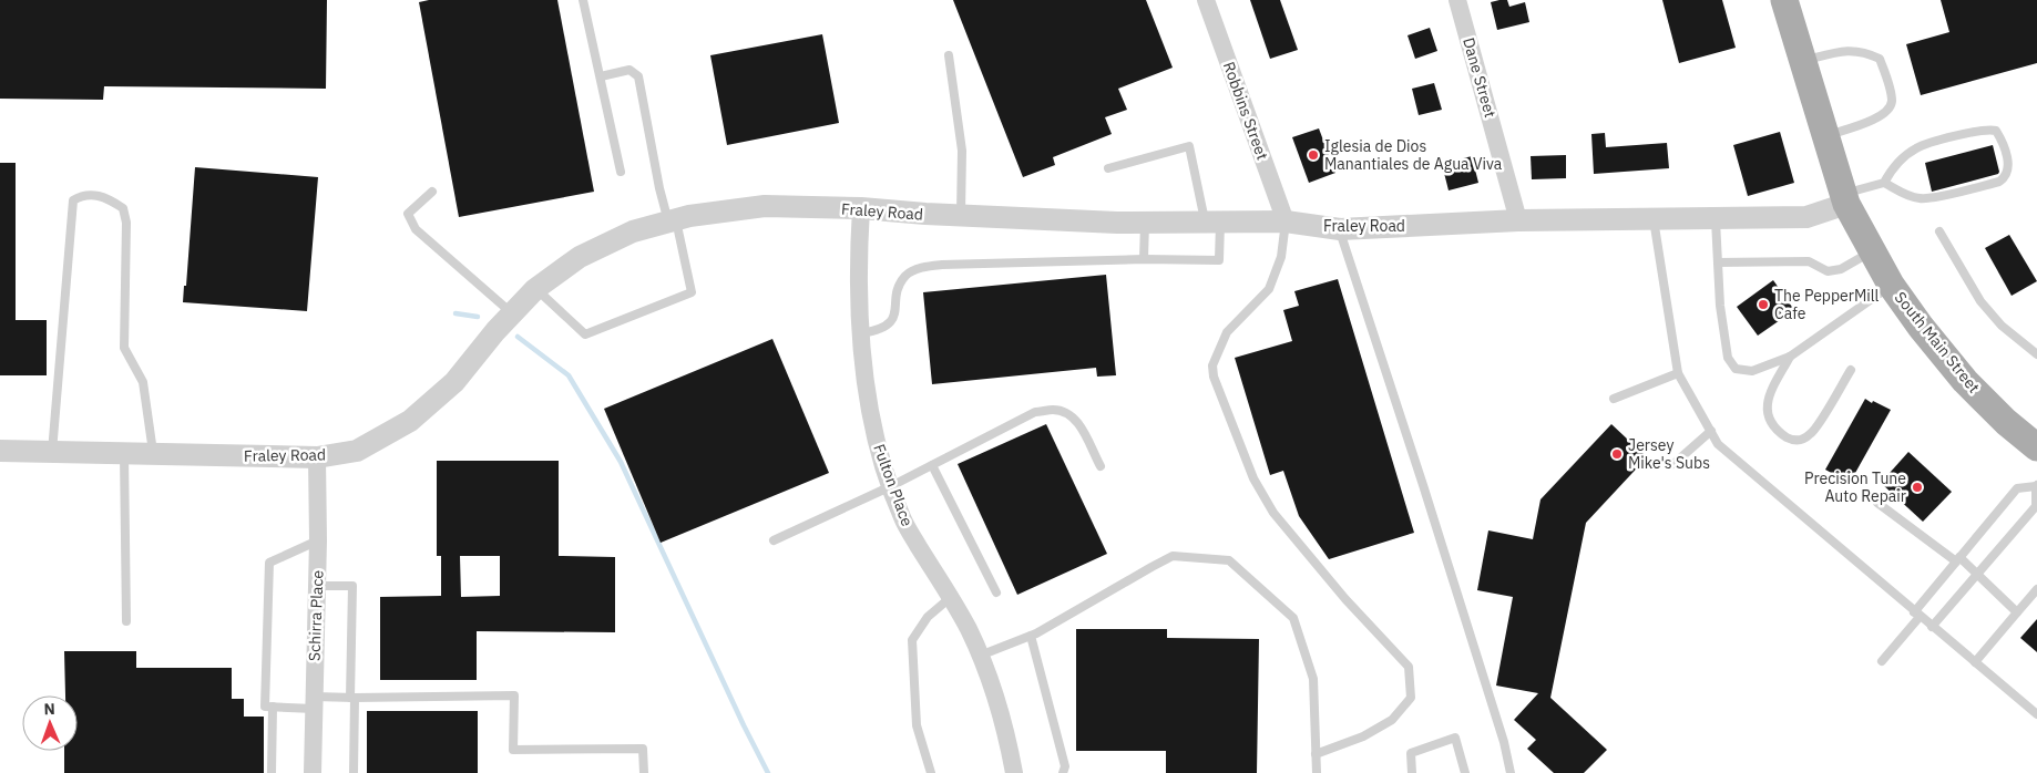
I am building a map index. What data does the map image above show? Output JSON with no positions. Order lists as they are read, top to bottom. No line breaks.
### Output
{"streets":{"main road":["South Main Street"],"street":["Dane Street","Robbins Street","Fraley Road","Fulton Place","Schirra Place"]},"crossings":[["Dane Street","Fraley Road"],["Robbins Street","Fraley Road"],["Fraley Road","South Main Street"],["Fraley Road","Fulton Place"],["Fraley Road","Schirra Place"]],"places":["Iglesia de Dios Manantiales de Agua Viva","The PepperMill Cafe","Jersey Mike's Subs","Precision Tune Auto Repair"],"north":"top"}
